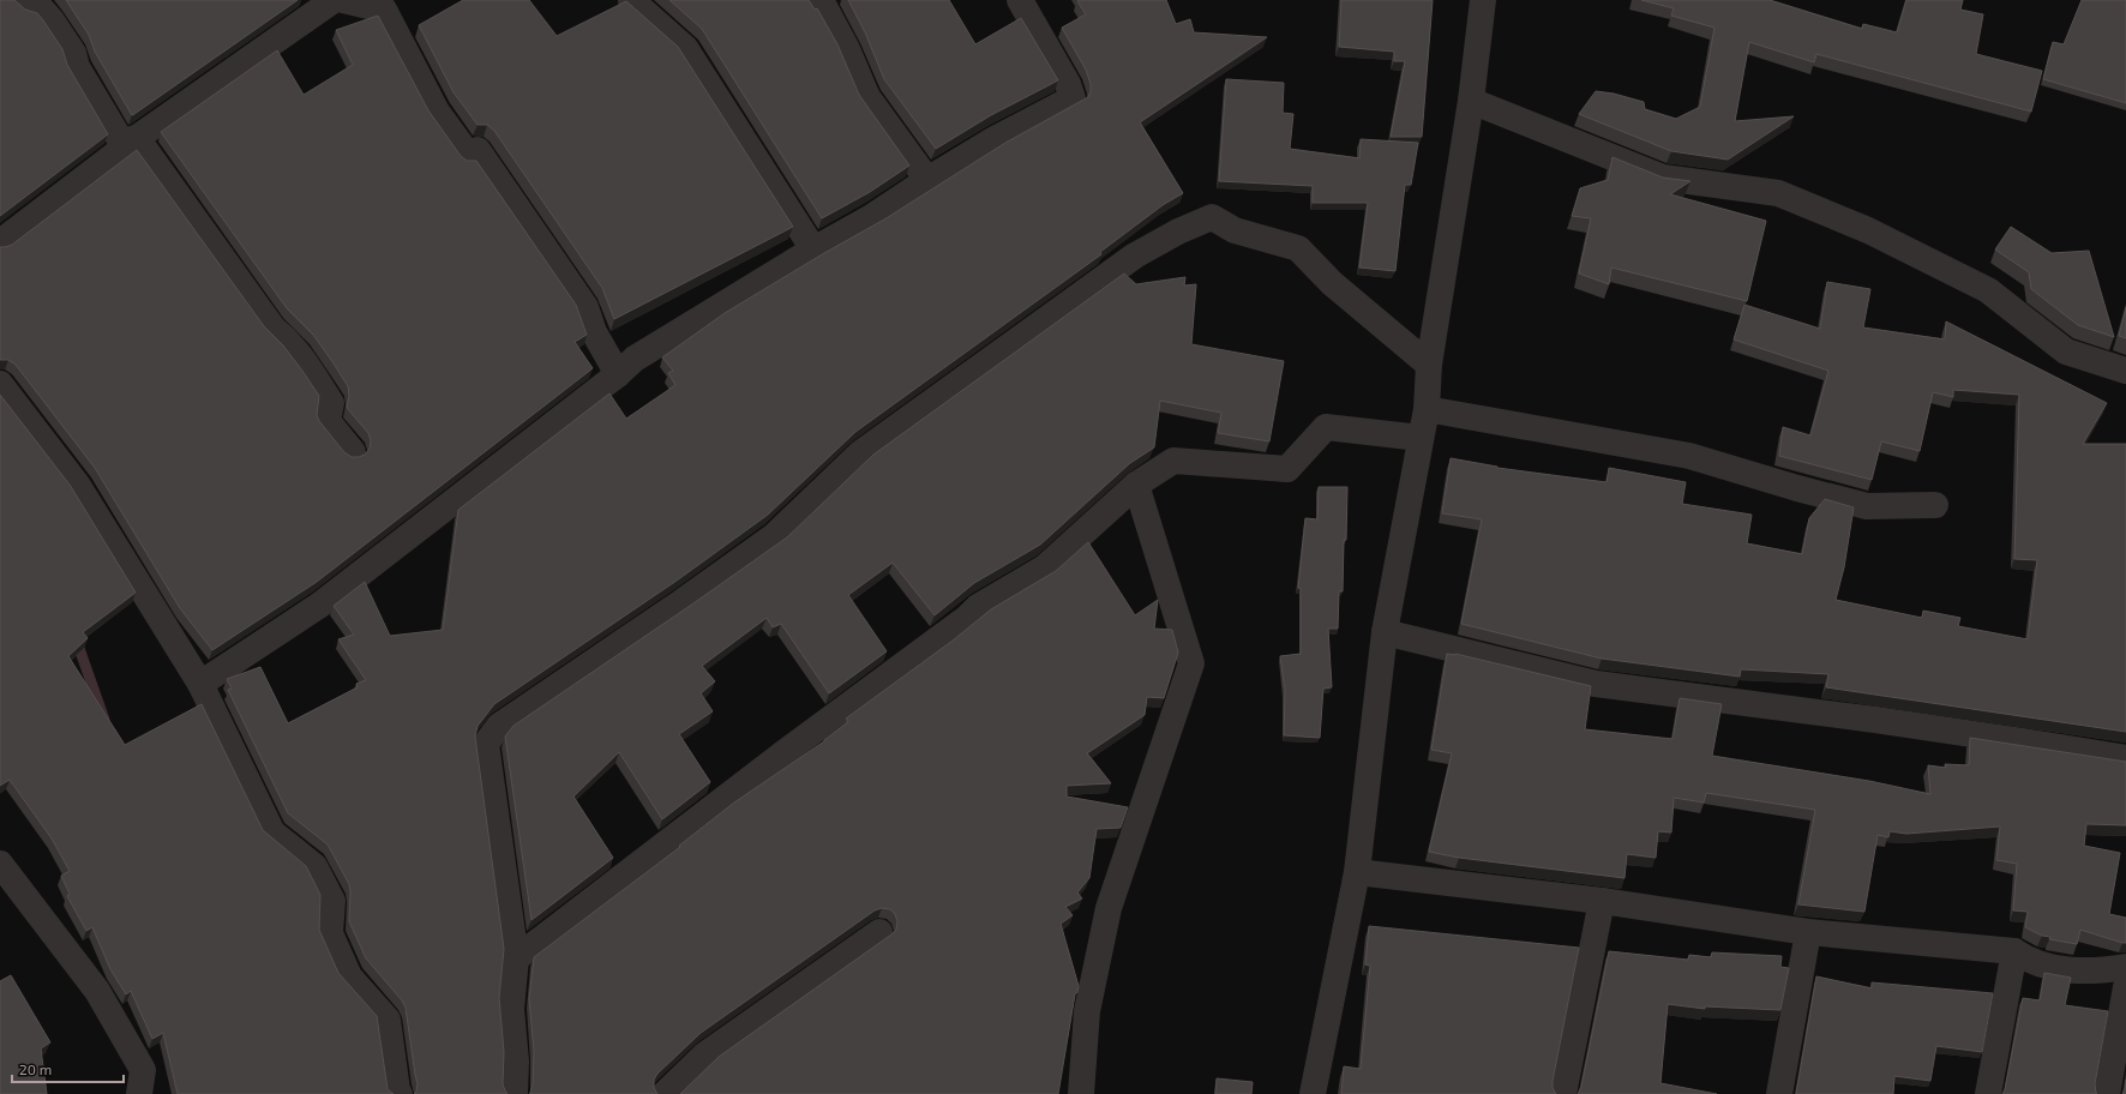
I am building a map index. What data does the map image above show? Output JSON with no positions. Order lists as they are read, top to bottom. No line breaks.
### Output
{"scale_bar":"20 m"}
